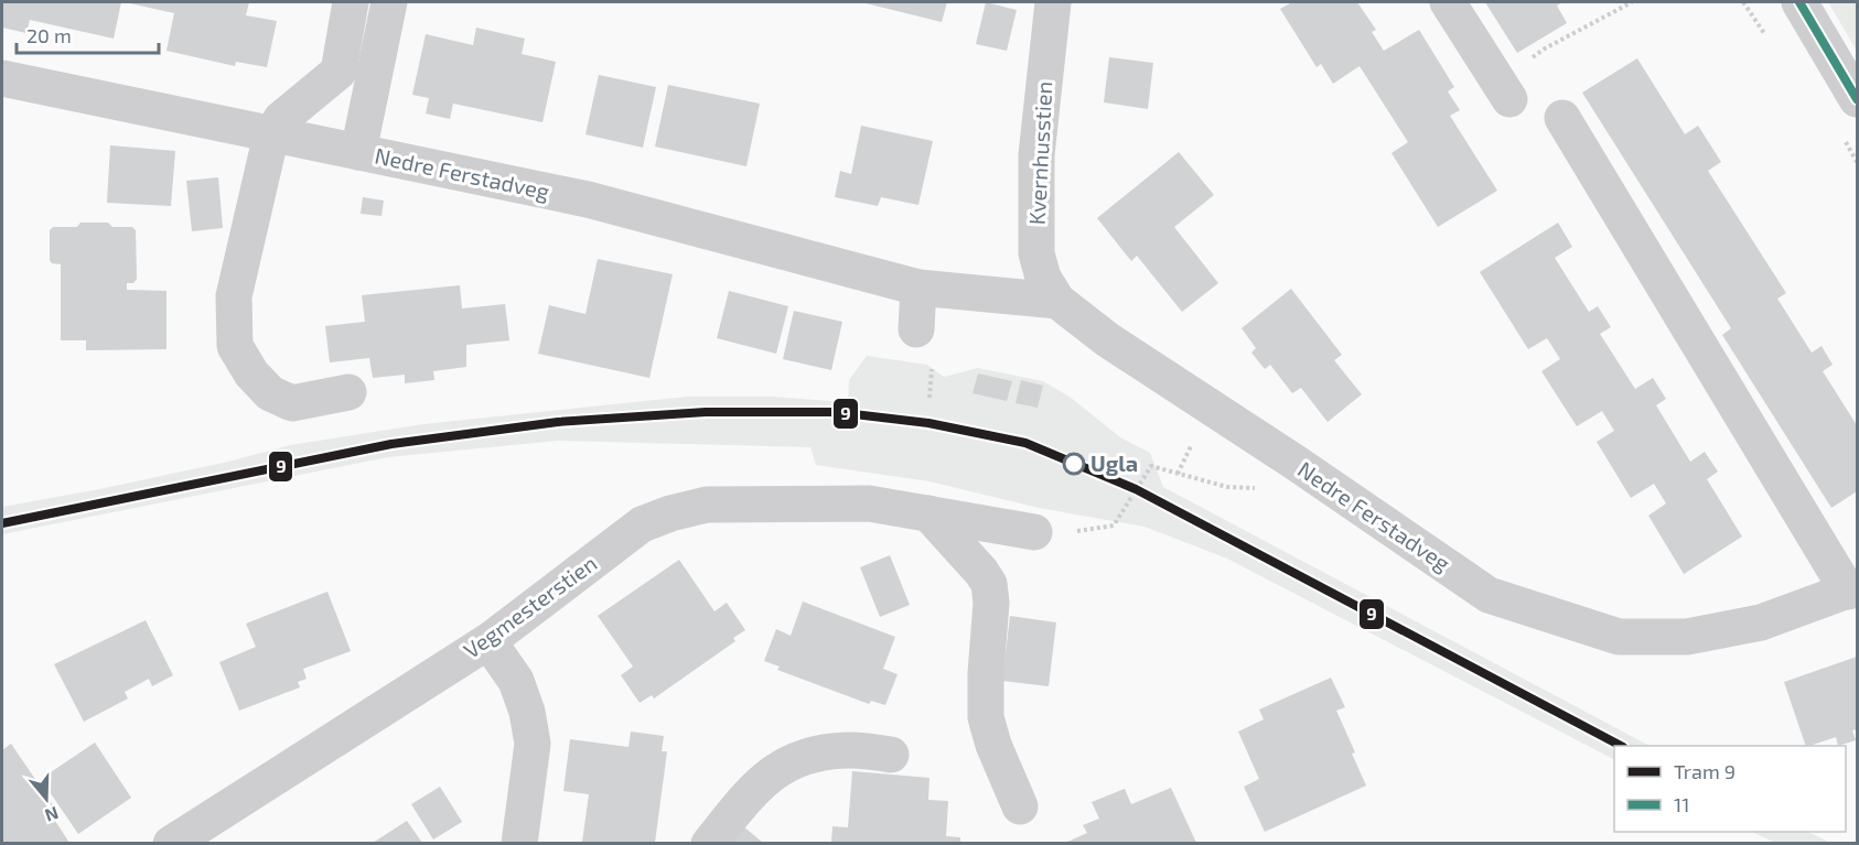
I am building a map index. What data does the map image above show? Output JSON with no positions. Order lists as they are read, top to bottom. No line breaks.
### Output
{"streets":{"street":["Kvernhusstien","Nedre Ferstadveg","Vegmesterstien"]},"crossings":[["Kvernhusstien","Nedre Ferstadveg"]],"places":["Ugla"],"lines":["transit line 11","tram line 9"],"legend":["Tram 9","11"],"scale_bar":"20 m","north":"bottom"}
